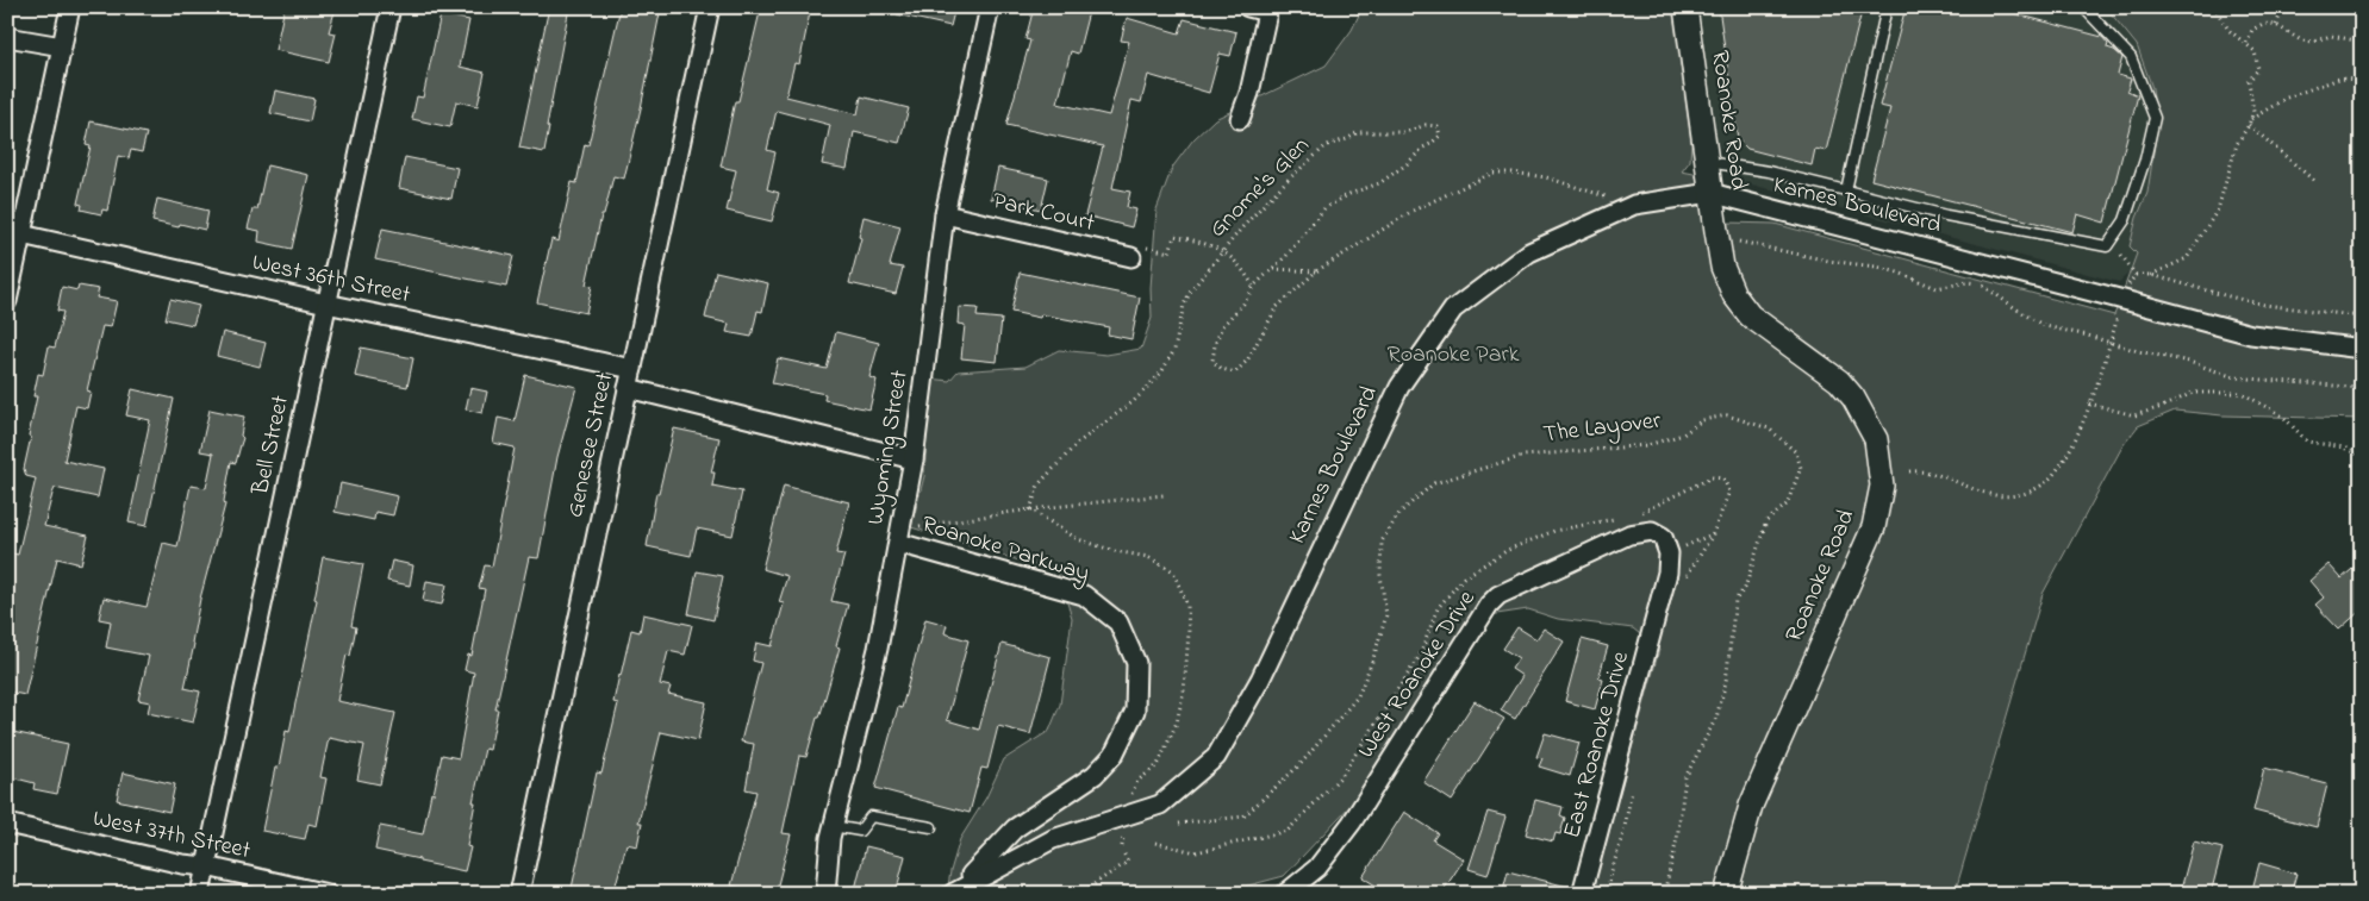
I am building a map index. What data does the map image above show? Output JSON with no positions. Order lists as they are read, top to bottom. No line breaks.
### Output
{"streets":{"street":["Roanoke Road","Karnes Boulevard","Park Court","West 36th Street","Bell Street","Genesee Street","Wyoming Street","Roanoke Parkway","West Roanoke Drive","East Roanoke Drive","West 37th Street"],"path":["Gnome's Glen","The Layover"]},"crossings":[["Roanoke Road","Karnes Boulevard"],["Gnome's Glen","Karnes Boulevard"],["Karnes Boulevard","Roanoke Parkway"],["Park Court","Wyoming Street"],["West 36th Street","Bell Street"],["West 36th Street","Genesee Street"],["Bell Street","West 37th Street"],["Wyoming Street","Roanoke Parkway"]],"parks":["Roanoke Park"]}
